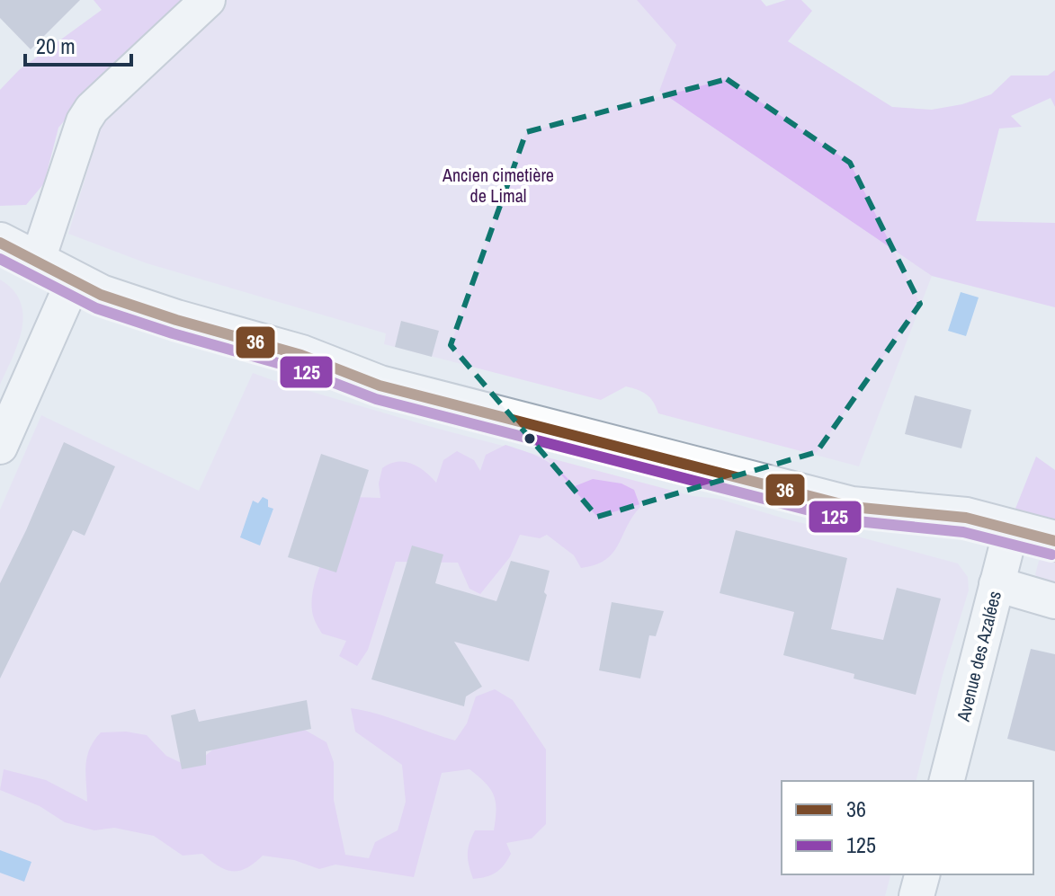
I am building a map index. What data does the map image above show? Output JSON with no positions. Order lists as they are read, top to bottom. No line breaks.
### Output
{"streets":{"street":["Avenue des Azalées"]},"parks":["Ancien cimetière de Limal"],"lines":["transit line 36","transit line 125"],"legend":["36","125"],"scale_bar":"20 m"}
